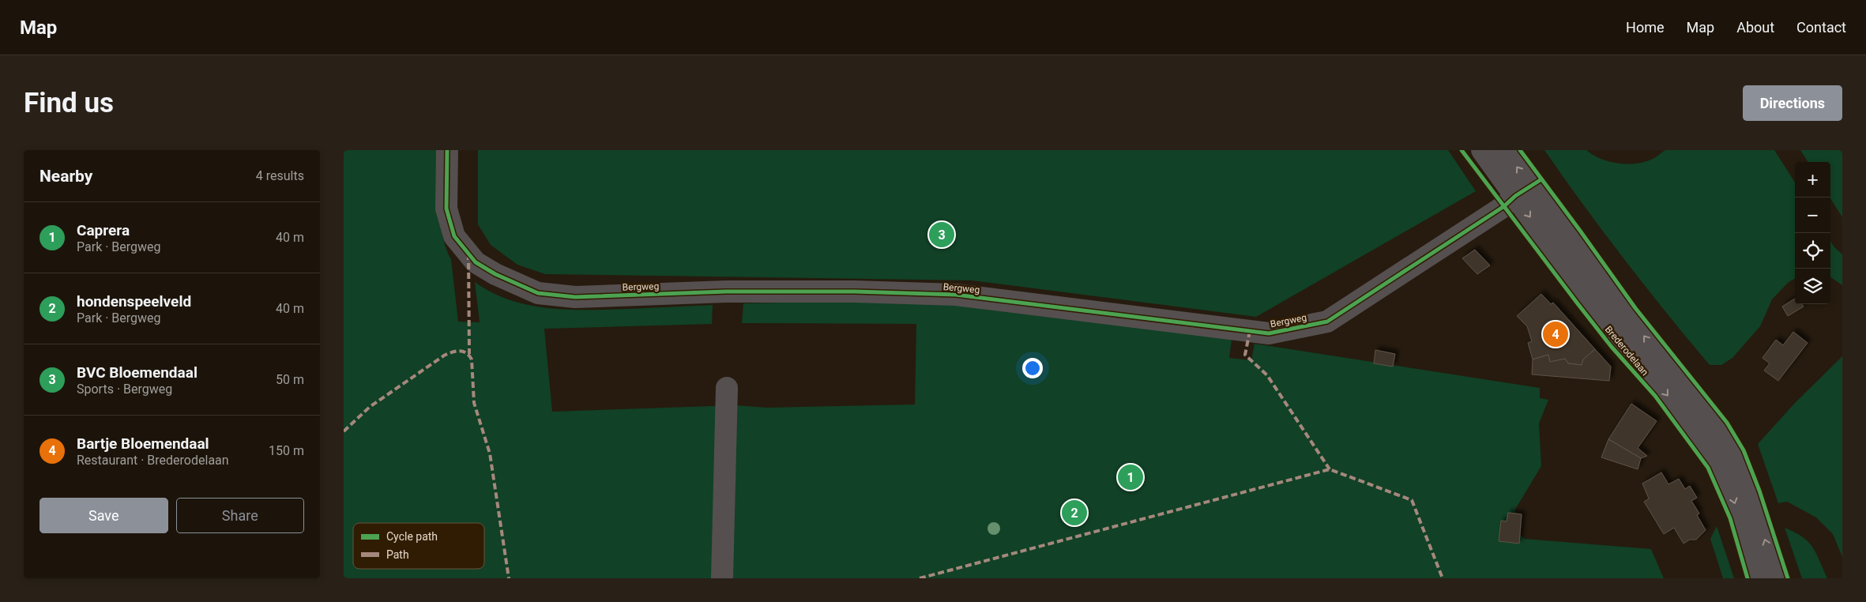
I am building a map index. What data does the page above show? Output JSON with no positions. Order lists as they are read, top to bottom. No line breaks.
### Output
{"streets":{"street":["Bergweg"],"cycle path":["Brederodelaan"]},"legend":["Cycle path","Path"],"page":{"header":"Map","nav":["Home","Map","About","Contact"],"buttons":["Directions",["Save","Share"]],"title":"Find us","heading":["Nearby","4 results"],"map_buttons":["+","−"],"list":[{"mark":"1","name":"Caprera","note":"Park · Bergweg","value":"40 m"},{"mark":"2","name":"hondenspeelveld","note":"Park · Bergweg","value":"40 m"},{"mark":"3","name":"BVC Bloemendaal","note":"Sports · Bergweg","value":"50 m"},{"mark":"4","name":"Bartje Bloemendaal","note":"Restaurant · Brederodelaan","value":"150 m"}],"pins":["3","4","1","2"]}}
